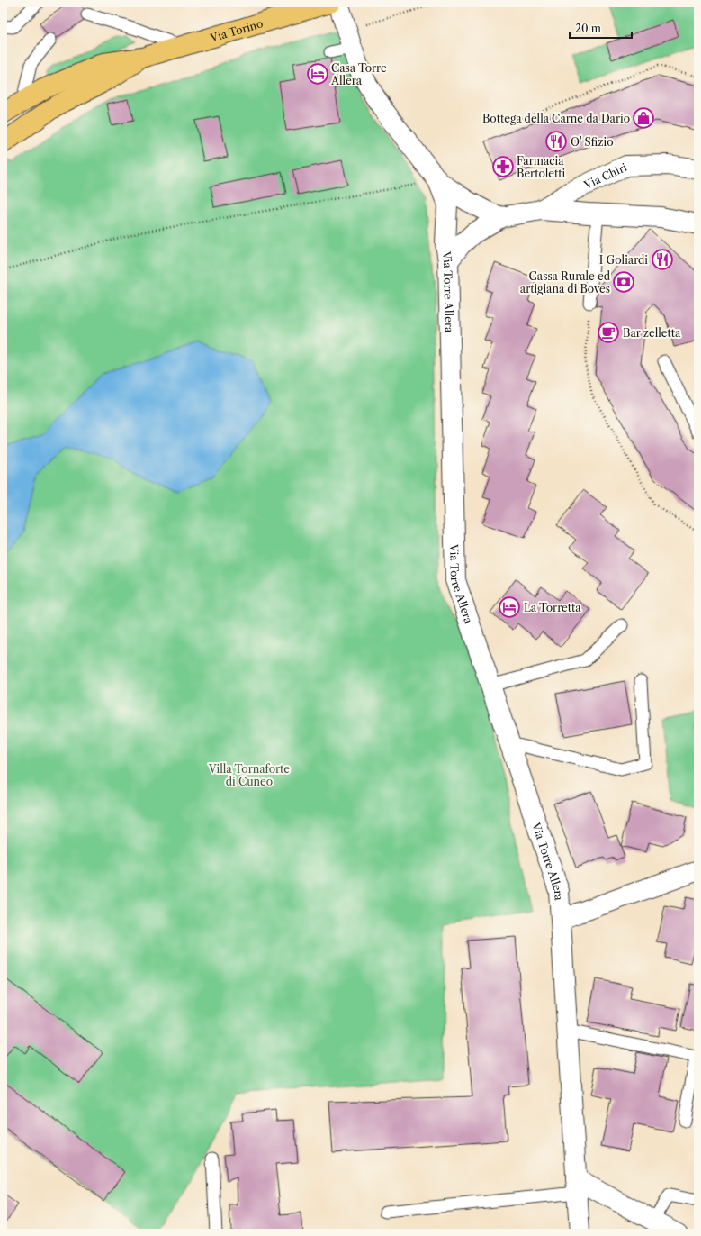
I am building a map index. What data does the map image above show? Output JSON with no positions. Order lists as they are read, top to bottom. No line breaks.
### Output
{"streets":{"main road":["Via Torino"],"street":["Via Chiri","Via Torre Allera"]},"crossings":[["Via Chiri","Via Torre Allera"]],"parks":["Villa Tornaforte di Cuneo"],"places":{"hotel":["Casa Torre Allera","La Torretta"],"shop":["Bottega della Carne da Dario"],"restaurant":["O' Sfizio","I Goliardi"],"pharmacy":["Farmacia Bertoletti"],"bank":["Cassa Rurale ed artigiana di Boves"],"cafe":["Bar zelletta"]},"scale_bar":"20 m"}
